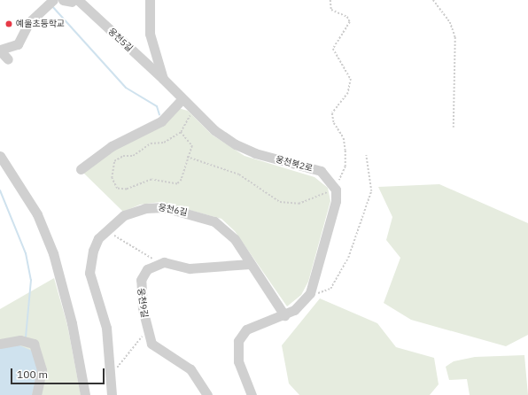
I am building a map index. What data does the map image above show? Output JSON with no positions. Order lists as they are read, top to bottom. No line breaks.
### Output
{"streets":{"street":["웅천5길","웅천북2로","웅천6길","웅천9길"]},"crossings":[["웅천5길","웅천북2로"]],"places":["예울초등학교"],"scale_bar":"100 m"}
